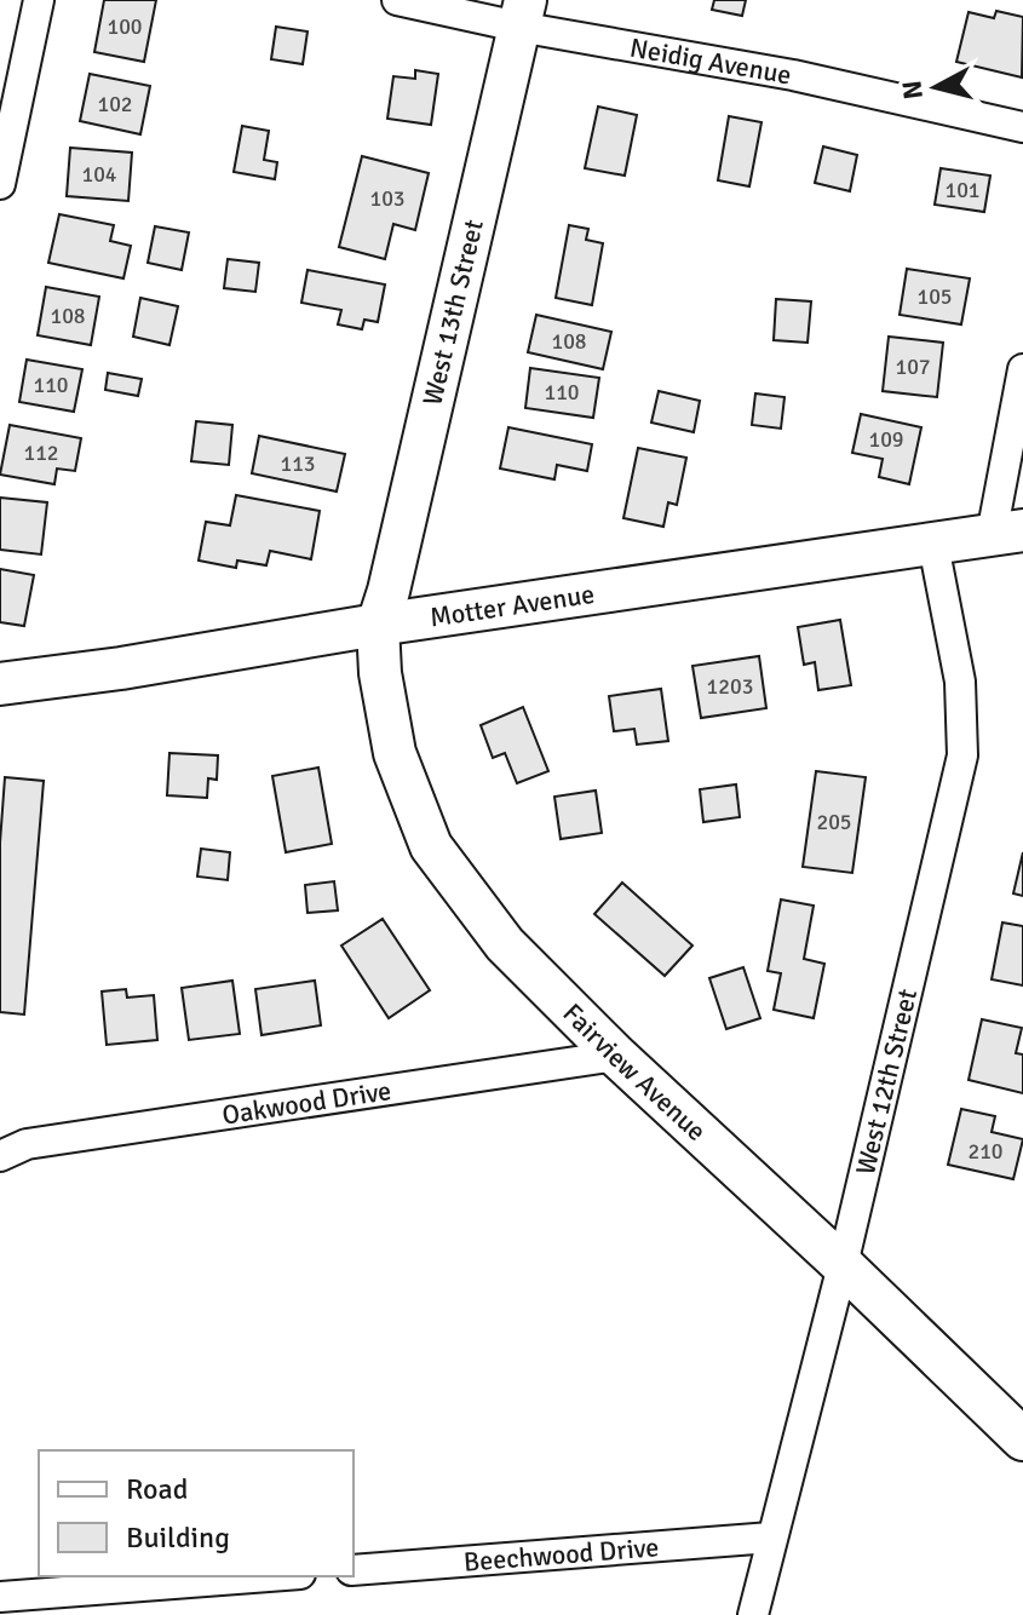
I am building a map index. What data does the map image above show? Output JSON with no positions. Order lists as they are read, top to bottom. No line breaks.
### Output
{"streets":{"street":["Neidig Avenue","West 13th Street","Motter Avenue","Fairview Avenue","West 12th Street","Oakwood Drive","Beechwood Drive"]},"crossings":[["Neidig Avenue","West 13th Street"],["West 13th Street","Motter Avenue"],["West 13th Street","Fairview Avenue"],["Motter Avenue","Fairview Avenue"],["Motter Avenue","West 12th Street"],["Fairview Avenue","West 12th Street"],["Fairview Avenue","Oakwood Drive"],["West 12th Street","Beechwood Drive"]],"house_numbers":["100","102","104","101","103","105","108","108","107","110","110","109","112","113","1203","205","210"],"legend":["Road","Building"],"north":"left"}
